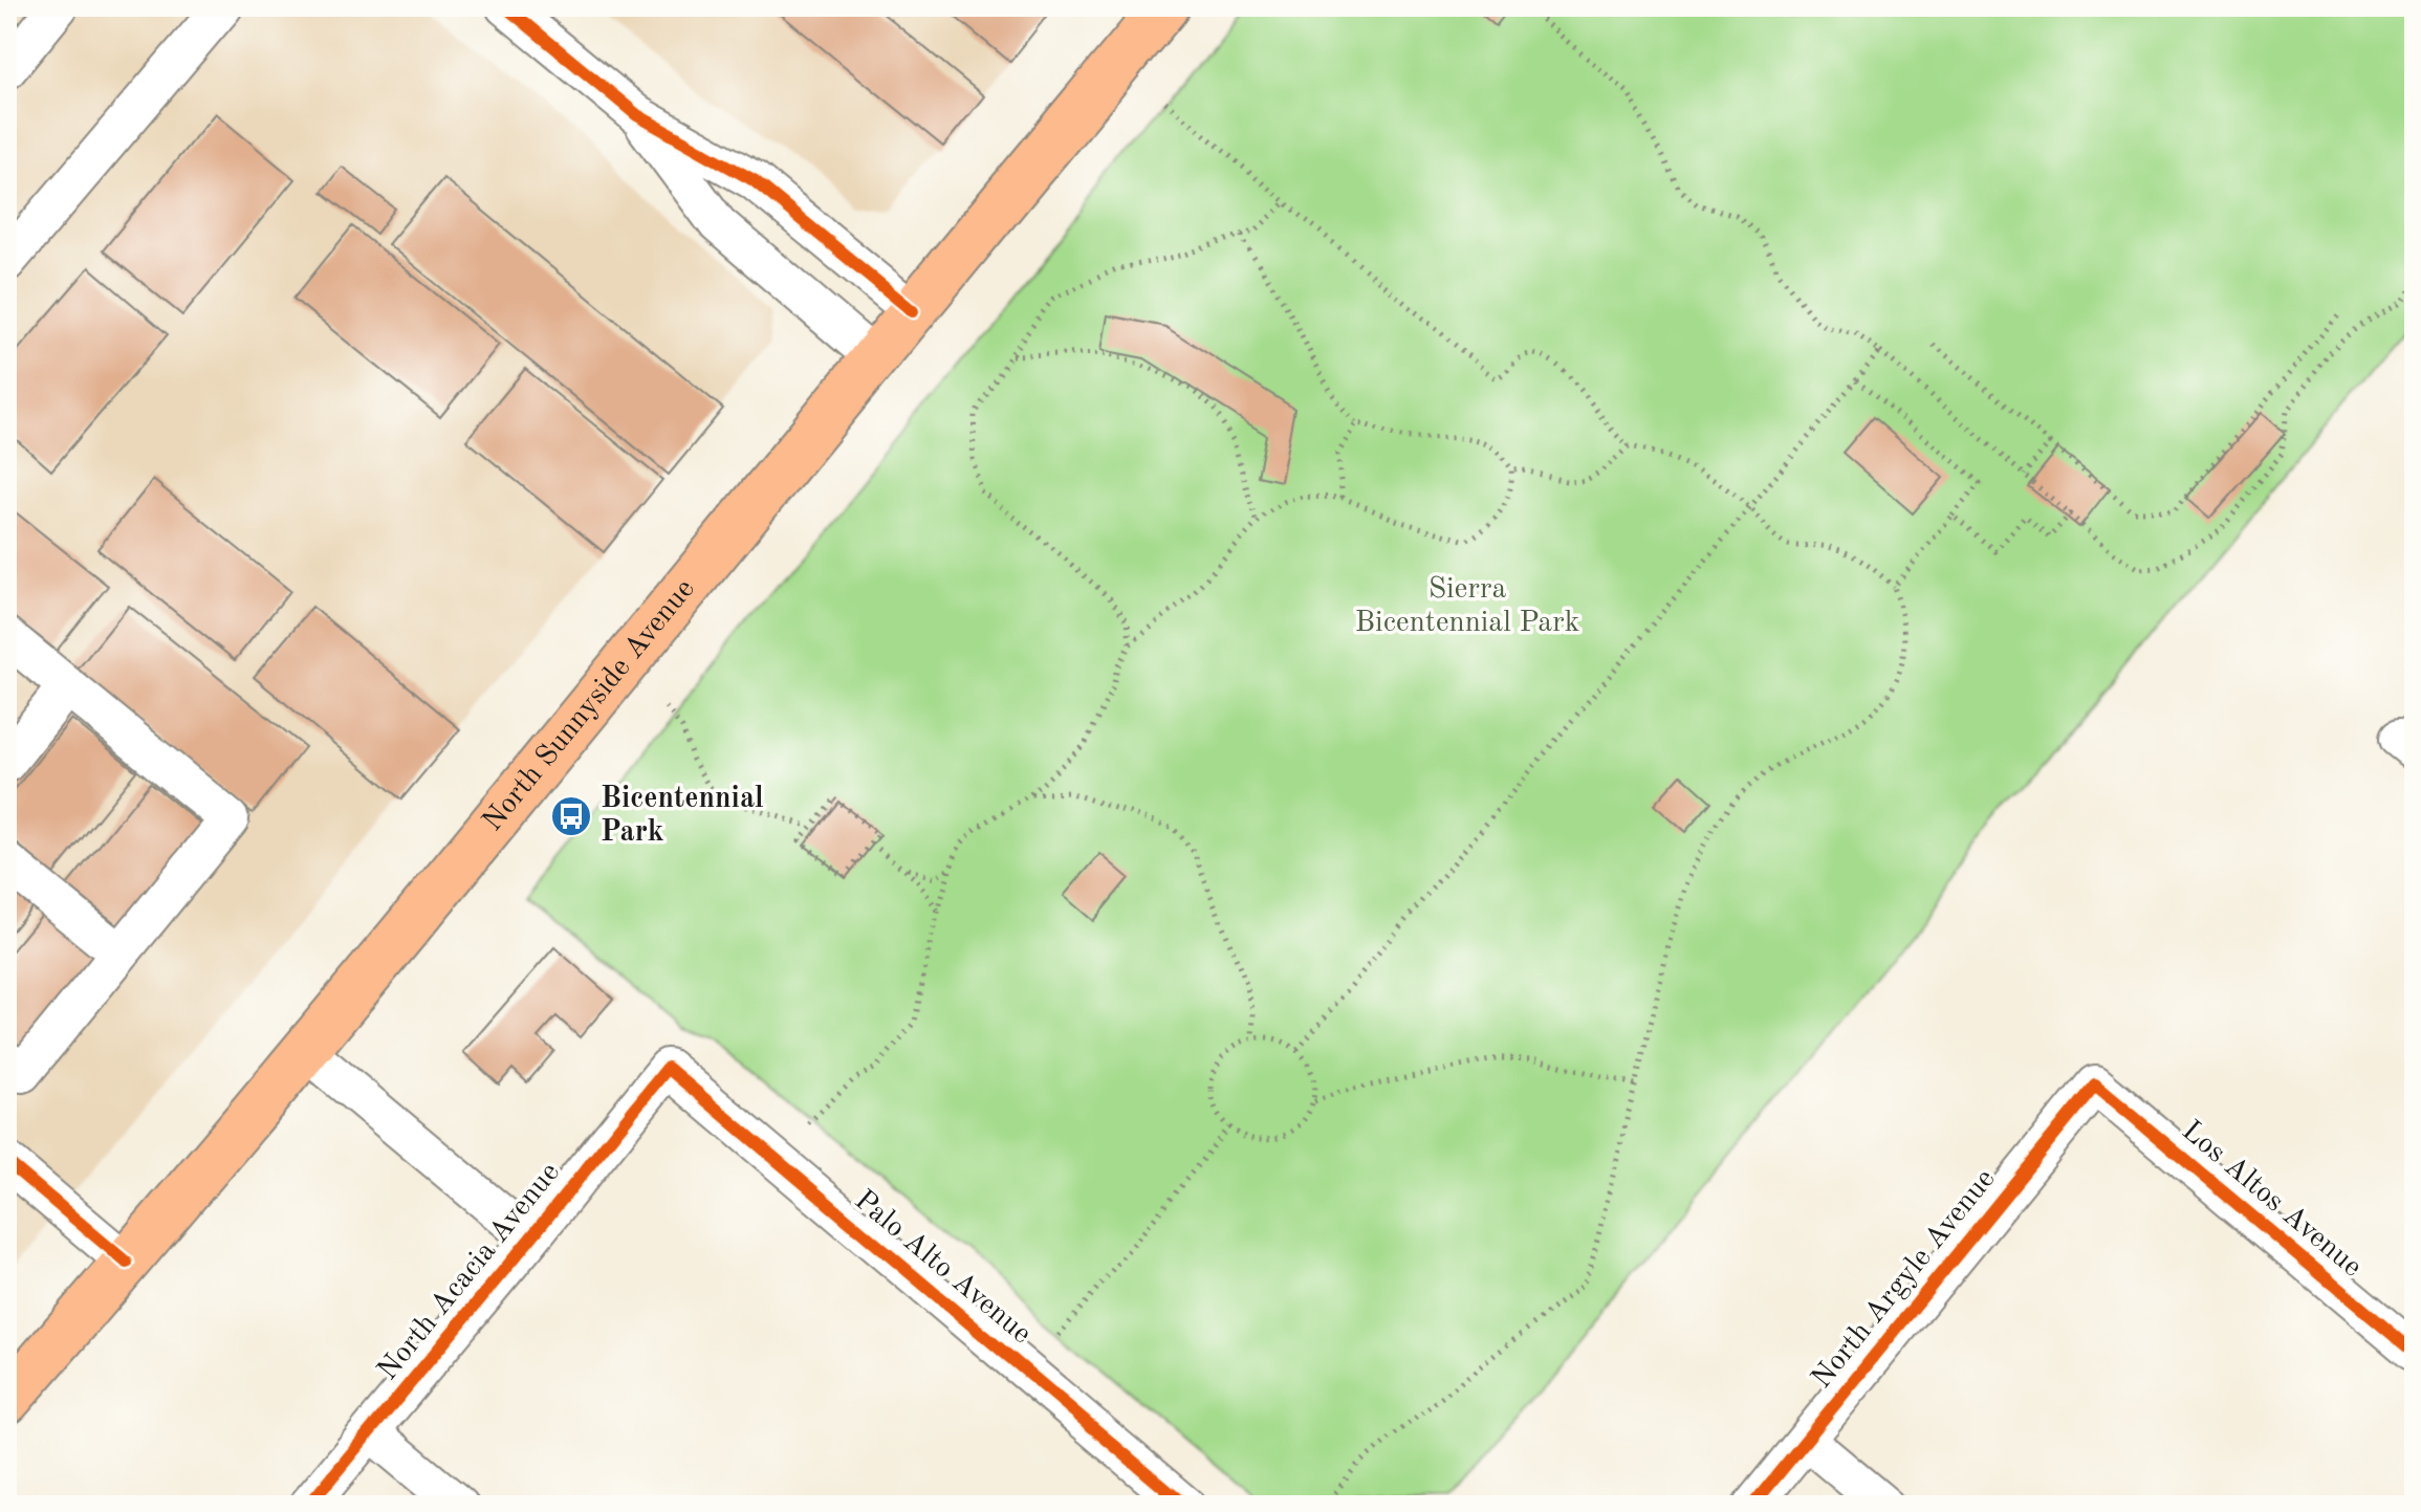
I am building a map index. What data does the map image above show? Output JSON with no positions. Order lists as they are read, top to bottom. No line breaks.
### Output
{"streets":{"main road":["North Sunnyside Avenue"],"street":["Los Altos Avenue","Palo Alto Avenue","North Acacia Avenue","North Argyle Avenue"]},"crossings":[["Los Altos Avenue","North Argyle Avenue"],["Palo Alto Avenue","North Acacia Avenue"]],"parks":["Sierra Bicentennial Park"],"places":{"bus stop":["Bicentennial Park"]}}
